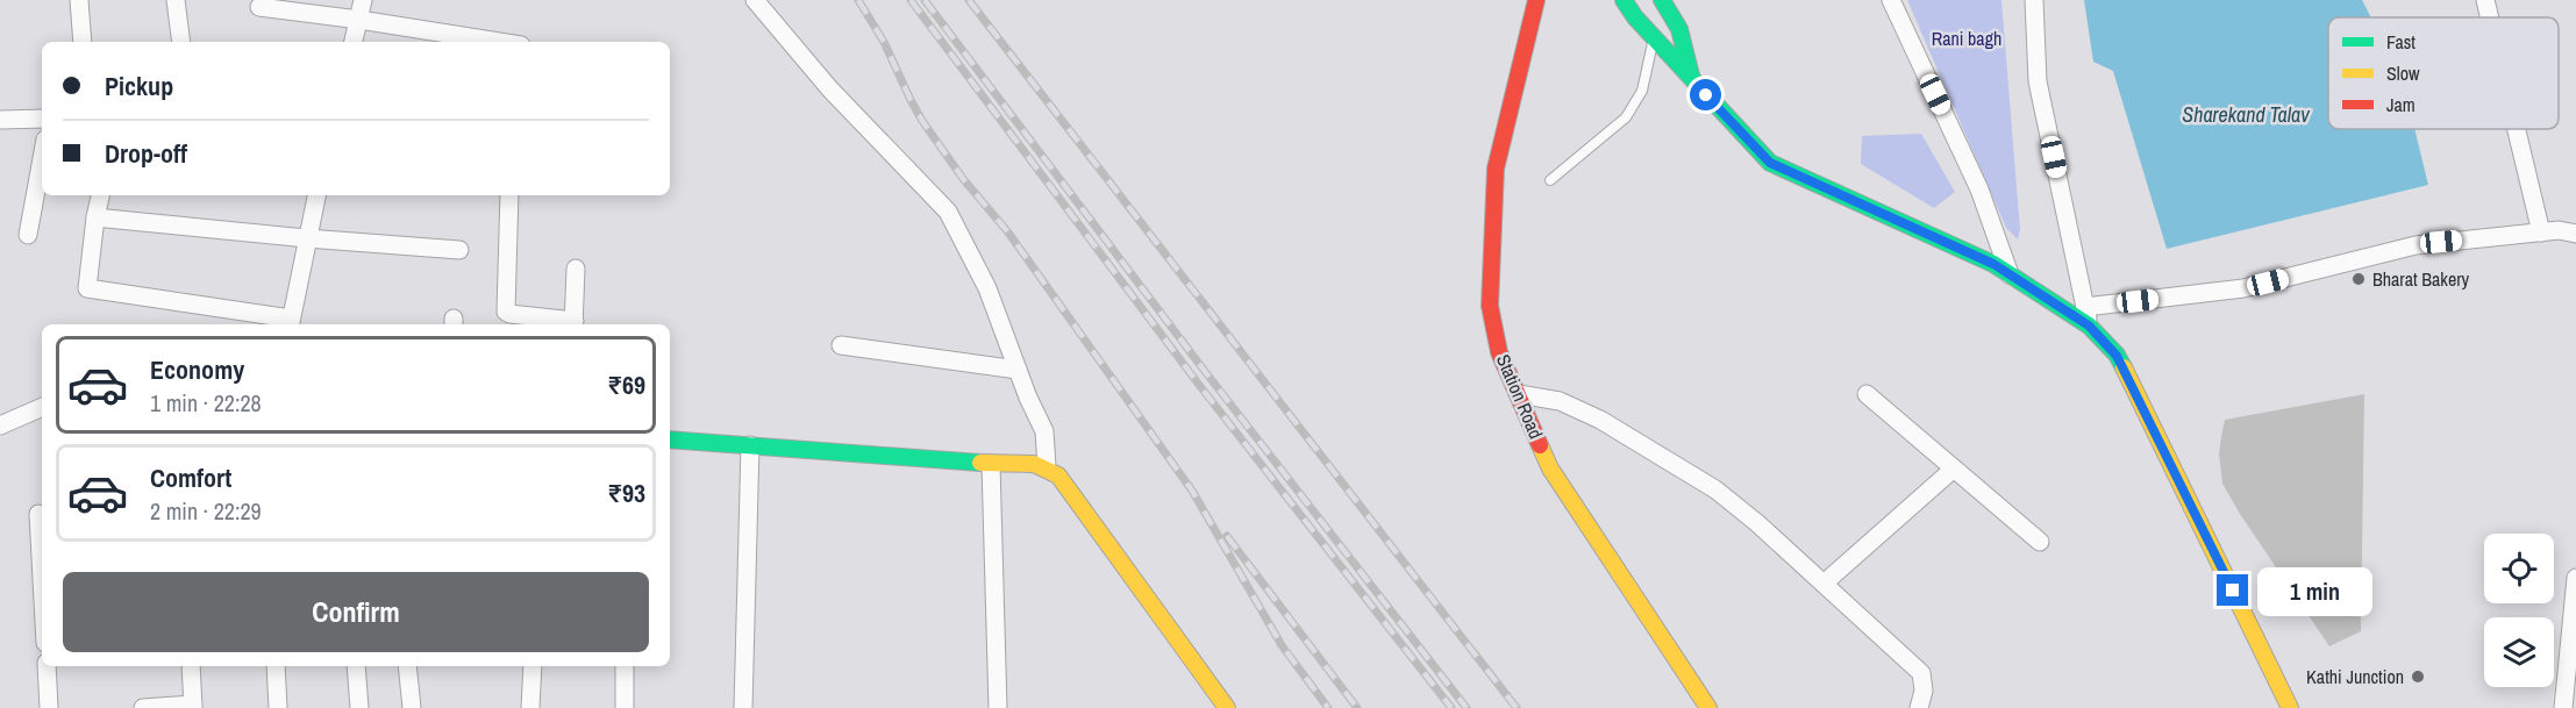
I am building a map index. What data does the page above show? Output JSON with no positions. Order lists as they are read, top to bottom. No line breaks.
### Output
{"streets":{"main road":["Station Road"]},"water":["Sharekand Talav"],"parks":["Rani bagh"],"places":["Bharat Bakery","Kathi Junction"],"legend":["Fast","Slow","Jam"],"page":{"banner":["Pickup","Drop-off"],"list":[{"name":"Economy","note":"1 min · 22:28","value":"₹69"},{"name":"Comfort","note":"2 min · 22:29","value":"₹93"}],"buttons":"Confirm","bubble":"1 min"}}
